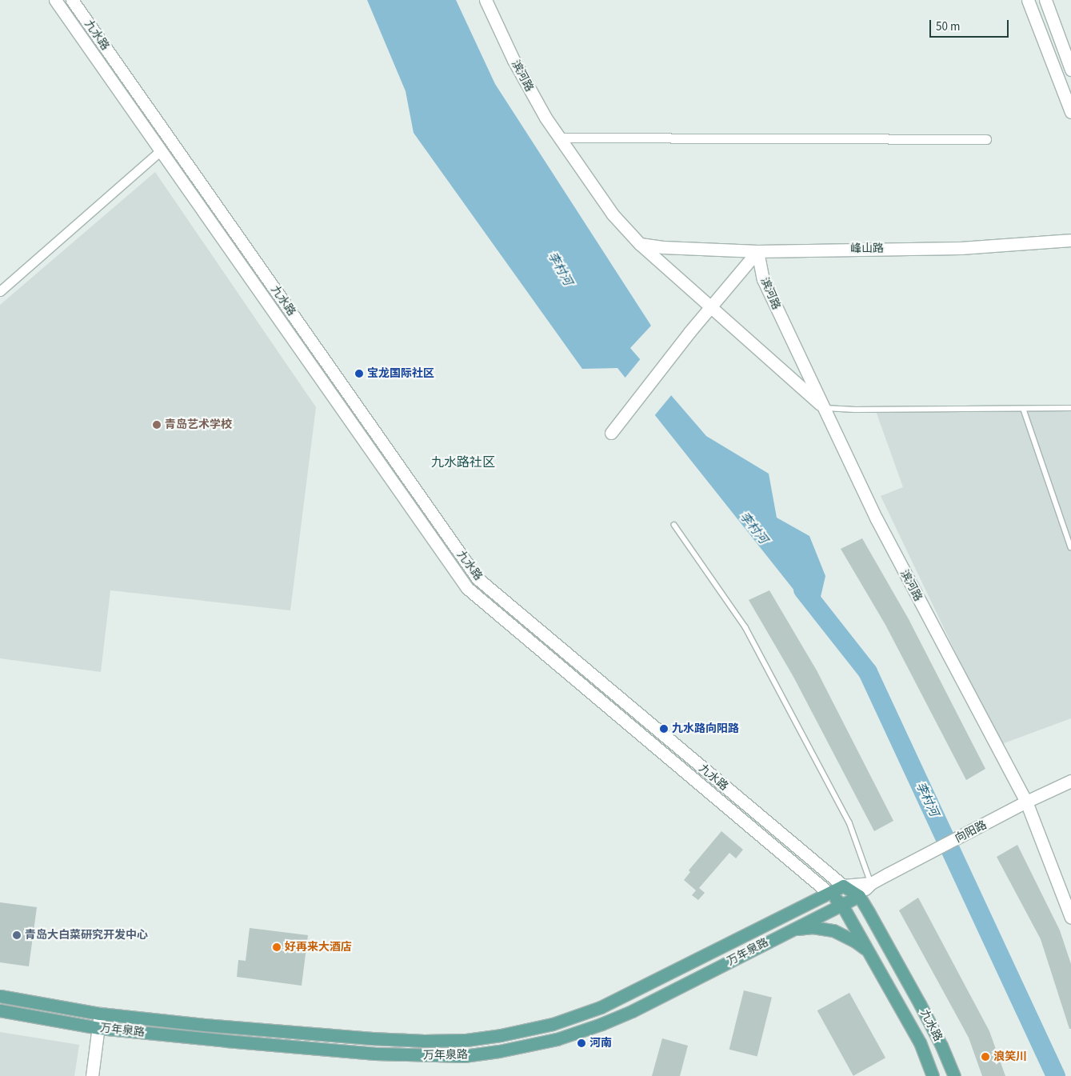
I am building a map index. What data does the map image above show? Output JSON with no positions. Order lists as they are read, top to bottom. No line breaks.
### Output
{"streets":{"main road":["九水路","滨河路","峰山路","向阳路","万年泉路"]},"crossings":[["九水路","向阳路"],["九水路","万年泉路"],["滨河路","峰山路"],["滨河路","向阳路"],["向阳路","万年泉路"]],"districts":["九水路社区"],"water":["李村河"],"places":["宝龙国际社区","青岛艺术学校","九水路向阳路","青岛大白菜研究开发中心","好再来大酒店","河南","浪笑川"],"scale_bar":"50 m"}
